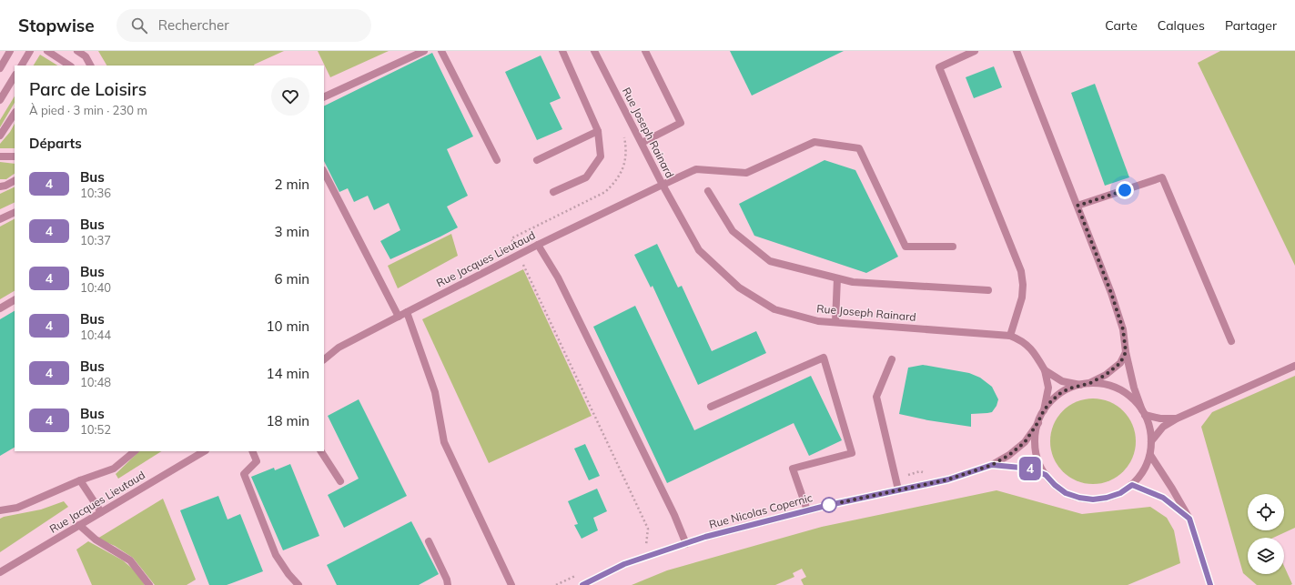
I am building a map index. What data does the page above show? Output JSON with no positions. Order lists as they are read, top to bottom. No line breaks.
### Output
{"streets":{"street":["Rue Joseph Rainard","Rue Jacques Lieutaud","Rue Nicolas Copernic"]},"crossings":[["Rue Joseph Rainard","Rue Jacques Lieutaud"]],"lines":["bus line 4"],"page":{"header":"Stopwise","search":"Rechercher","nav":["Carte","Calques","Partager"],"on_map":"4","heading":[["Parc de Loisirs","À pied · 3 min · 230 m"],"Départs"],"list":[{"mark":"4","name":"Bus","note":"10:36","value":"2 min"},{"mark":"4","name":"Bus","note":"10:37","value":"3 min"},{"mark":"4","name":"Bus","note":"10:40","value":"6 min"},{"mark":"4","name":"Bus","note":"10:44","value":"10 min"},{"mark":"4","name":"Bus","note":"10:48","value":"14 min"},{"mark":"4","name":"Bus","note":"10:52","value":"18 min"}]}}
